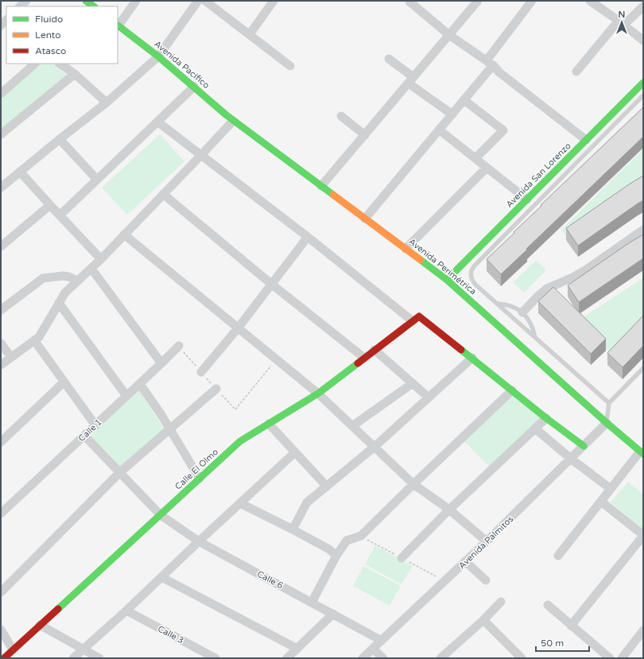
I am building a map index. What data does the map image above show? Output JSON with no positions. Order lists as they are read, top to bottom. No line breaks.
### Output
{"streets":{"street":["Avenida Pacífico","Avenida San Lorenzo","Avenida Perimétrica","Calle 1","Calle El Olmo","Avenida Palmitos","Calle 6","Calle 3"]},"crossings":[["Avenida Pacífico","Avenida Perimétrica"],["Avenida San Lorenzo","Avenida Perimétrica"],["Avenida Perimétrica","Avenida Palmitos"],["Calle 1","Calle 6"],["Calle El Olmo","Calle 6"],["Avenida Palmitos","Calle 6"]],"legend":["Fluido","Lento","Atasco"],"scale_bar":"50 m","north":"top"}
